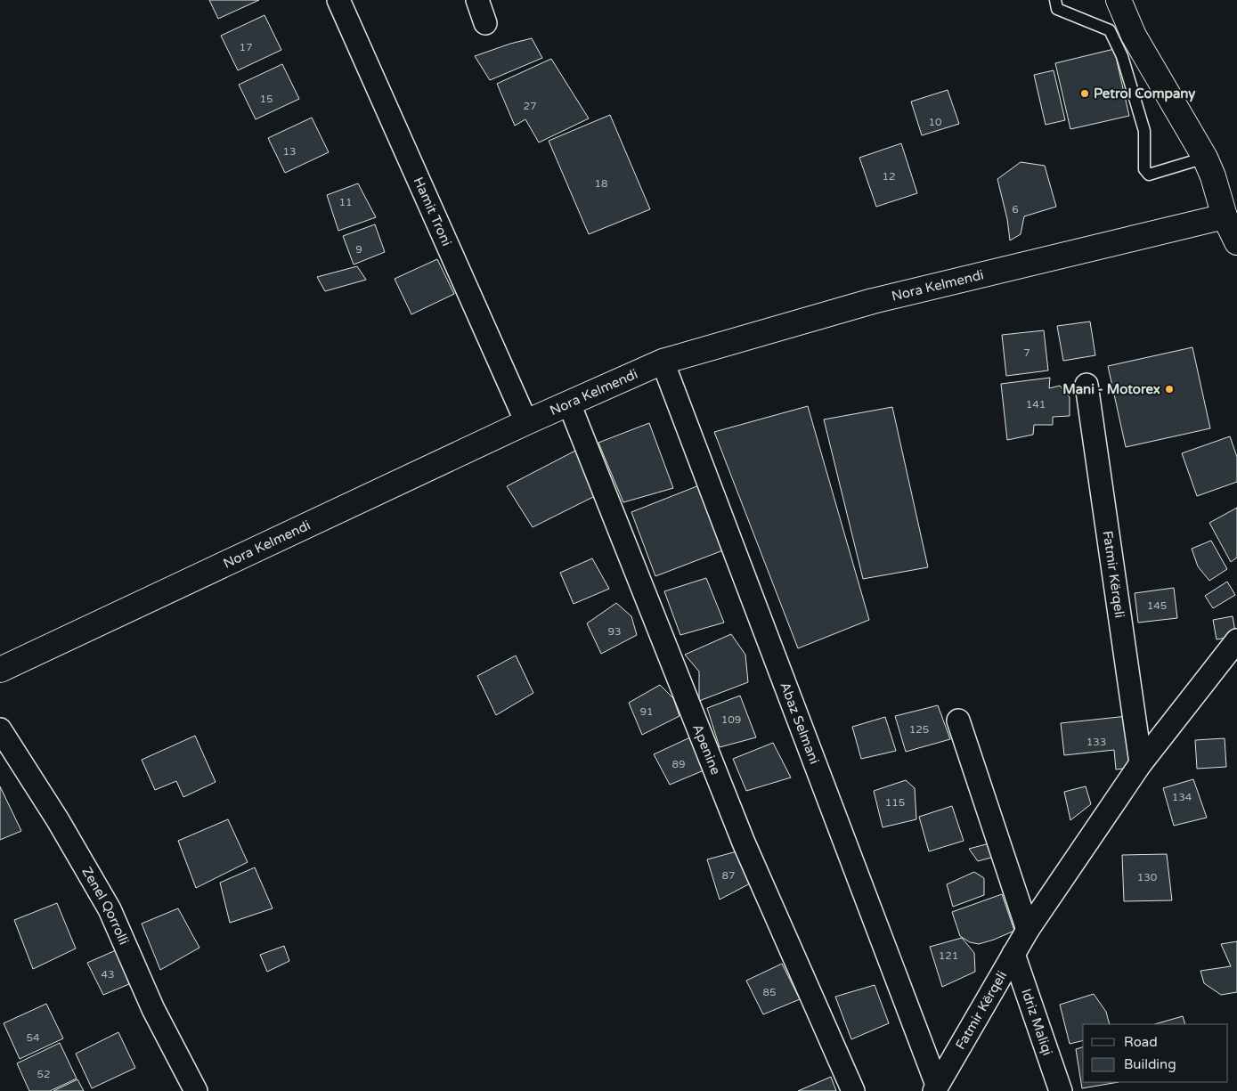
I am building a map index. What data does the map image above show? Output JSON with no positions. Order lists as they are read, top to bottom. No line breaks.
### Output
{"streets":{"street":["Hamit Troni","Nora Kelmendi","Fatmir Kërqeli","Abaz Selmani","Apenine","Zenel Qorrolli","Idriz Maliqi"]},"crossings":[["Hamit Troni","Nora Kelmendi"],["Nora Kelmendi","Abaz Selmani"],["Nora Kelmendi","Apenine"],["Fatmir Kërqeli","Abaz Selmani"],["Fatmir Kërqeli","Idriz Maliqi"]],"places":["Petrol Company","Mani - Motorex"],"house_numbers":["17","15","27","10","13","12","18","11","6","9","7","141","145","93","91","109","125","133","89","134","115","87","130","121","43","85","54","52"],"legend":["Road","Building"]}
